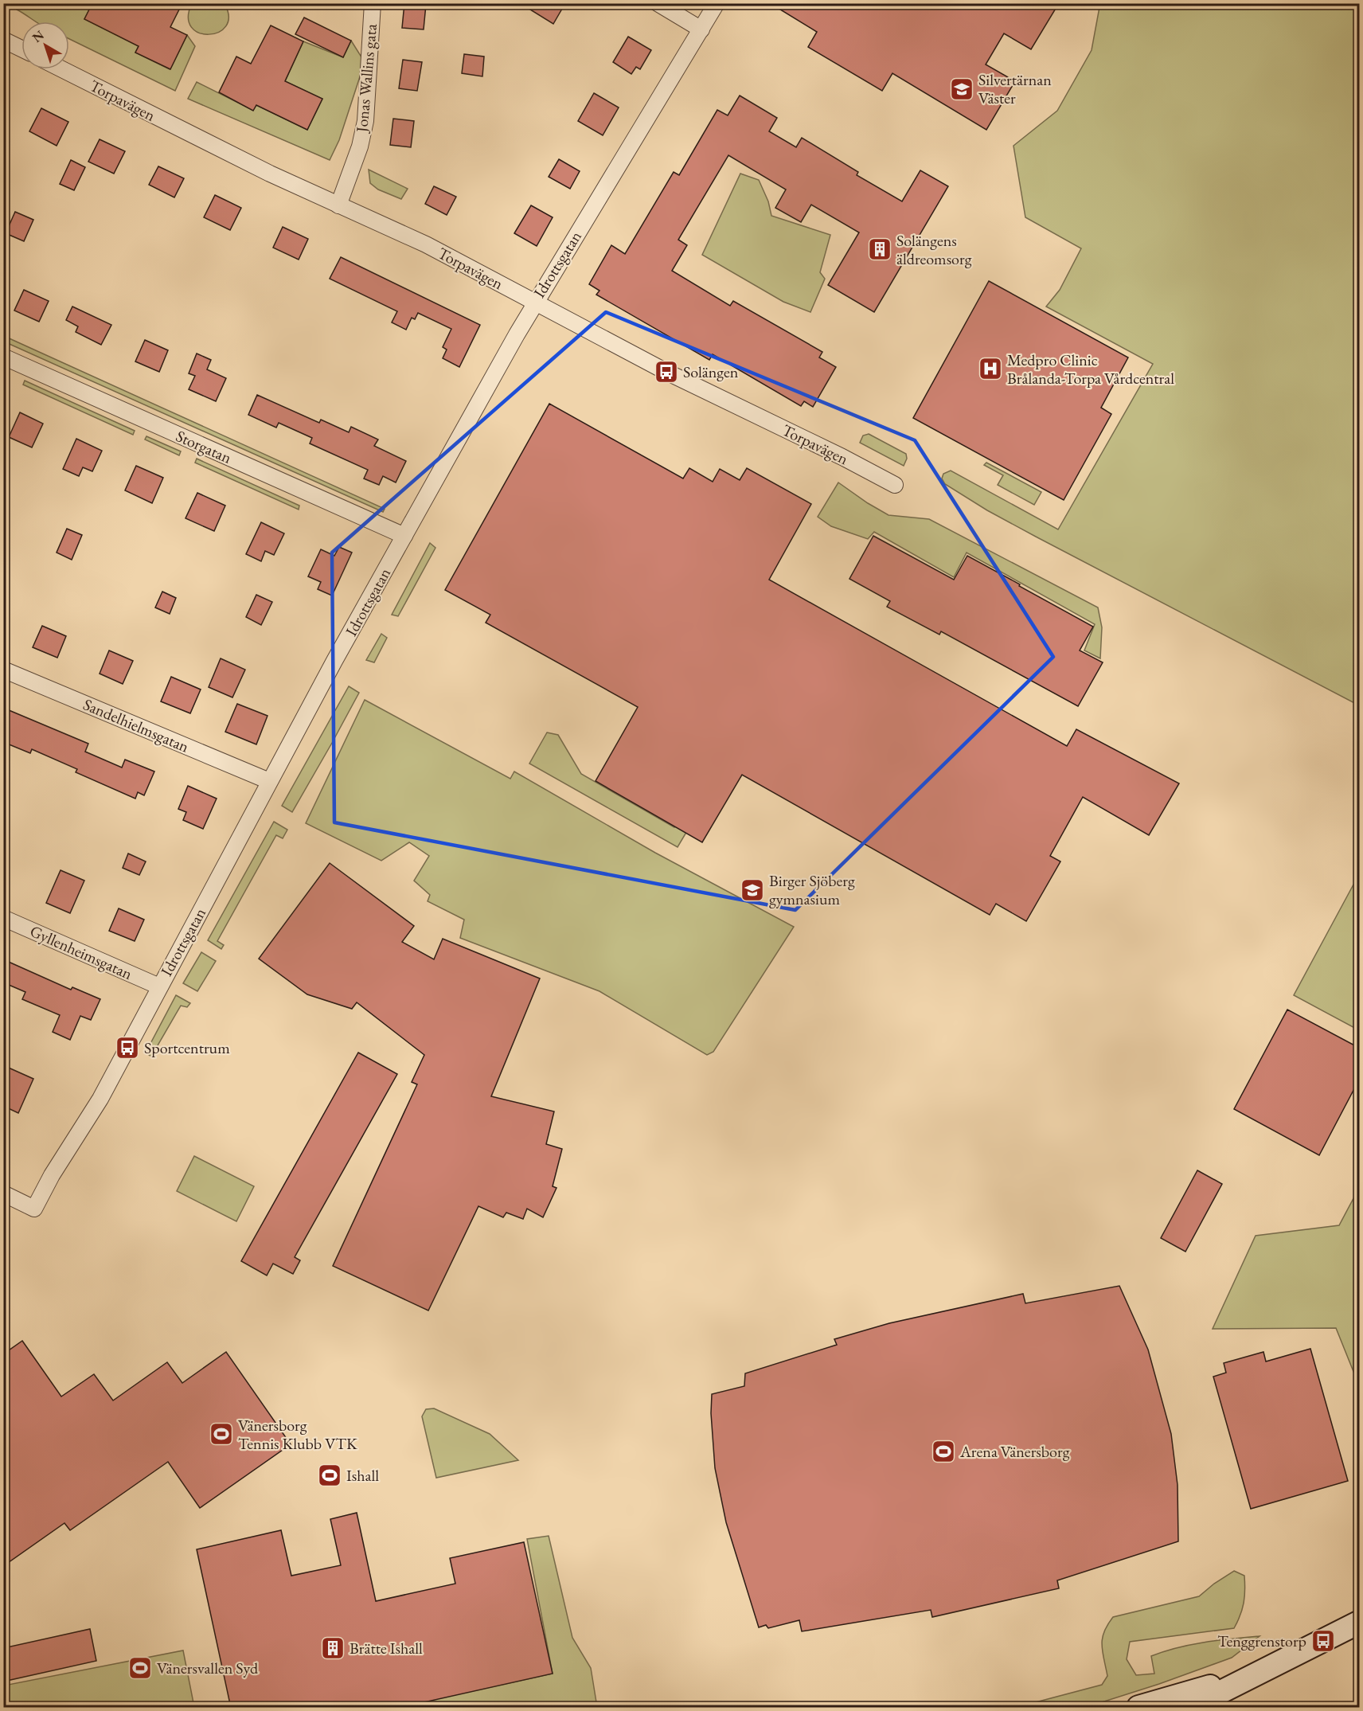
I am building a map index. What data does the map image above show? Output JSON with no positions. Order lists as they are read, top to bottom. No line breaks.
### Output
{"streets":{"street":["Jonas Wallins gata","Torpavägen","Idrottsgatan","Storgatan","Sandelhielmsgatan","Gyllenheimsgatan"]},"crossings":[["Jonas Wallins gata","Torpavägen"],["Torpavägen","Idrottsgatan"],["Idrottsgatan","Storgatan"],["Idrottsgatan","Sandelhielmsgatan"],["Idrottsgatan","Gyllenheimsgatan"]],"places":{"school or university":["Silvertärnan Väster","Birger Sjöberg gymnasium"],"building":["Solängens äldreomsorg","Brätte Ishall"],"hospital":["Medpro Clinic Brålanda-Torpa Vårdcentral"],"bus stop":["Solängen","Sportcentrum","Tenggrenstorp"],"sports":["Vänersborg Tennis Klubb VTK","Arena Vänersborg","Ishall","Vänersvallen Syd"]},"north":"top left"}
